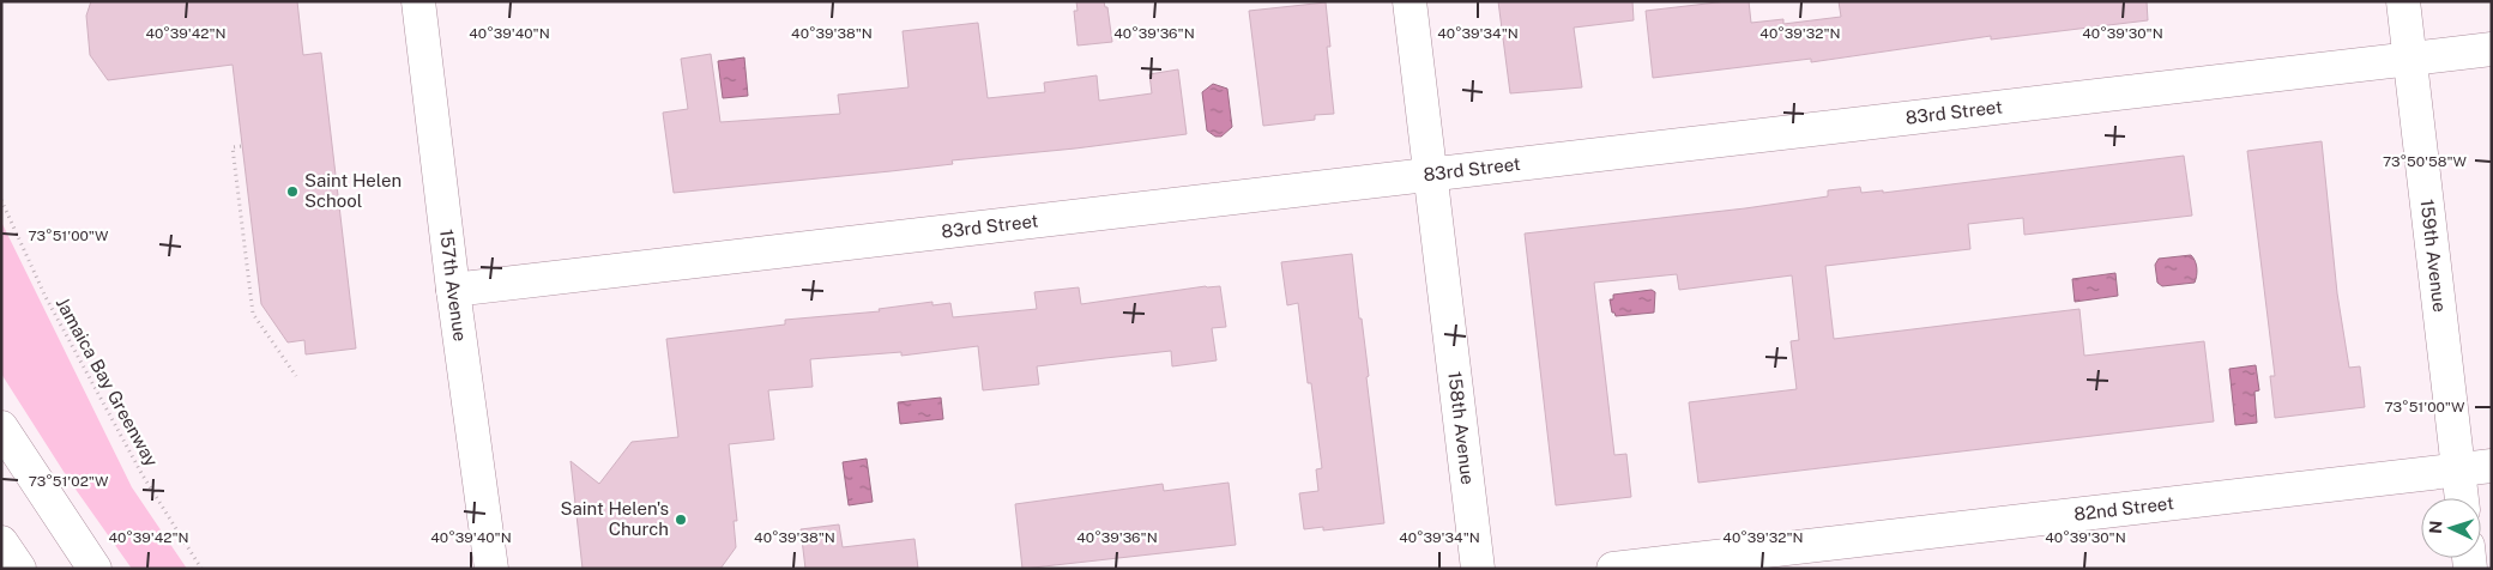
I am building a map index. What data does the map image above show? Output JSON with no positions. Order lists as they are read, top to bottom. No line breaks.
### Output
{"streets":{"main road":["83rd Street","159th Avenue","157th Avenue","158th Avenue","82nd Street"],"path":["Jamaica Bay Greenway"]},"crossings":[["83rd Street","159th Avenue"],["83rd Street","157th Avenue"],["83rd Street","158th Avenue"],["159th Avenue","82nd Street"]],"places":["Saint Helen School","Saint Helen's Church"],"north":"left","coordinates":["40°39'42\"N","40°39'40\"N","40°39'38\"N","40°39'36\"N","40°39'34\"N","40°39'32\"N","40°39'30\"N","73°50'58\"W","73°51'00\"W","73°51'02\"W"]}
